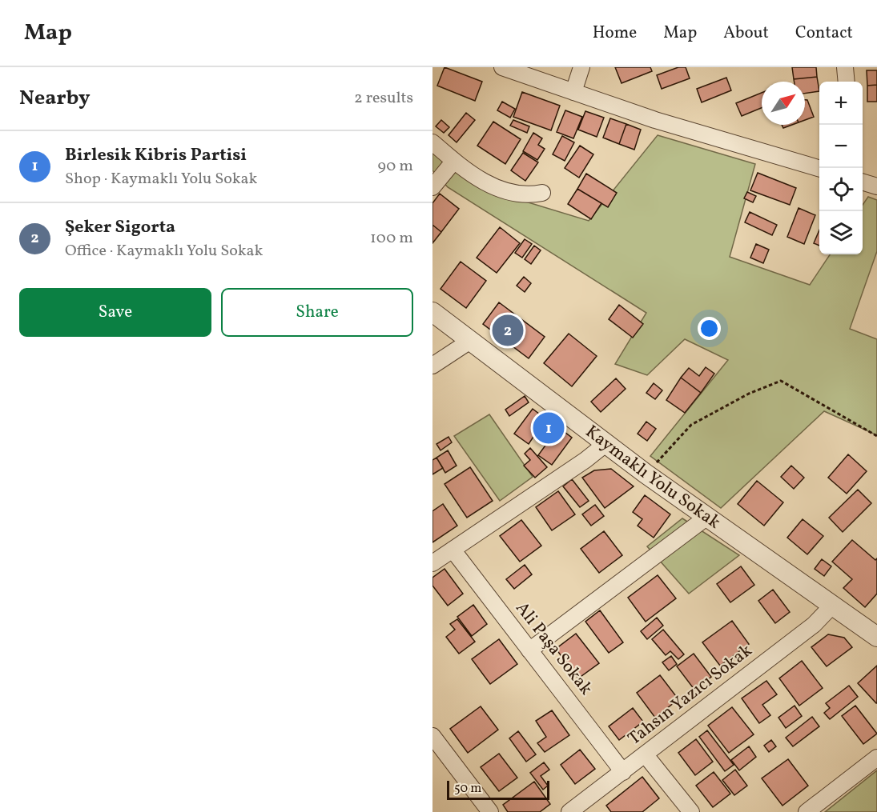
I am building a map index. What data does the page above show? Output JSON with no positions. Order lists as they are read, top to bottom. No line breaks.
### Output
{"streets":{"street":["Kaymaklı Yolu Sokak","Ali Paşa Sokak","Tahsın Yazıcı Sokak"]},"crossings":[["Kaymaklı Yolu Sokak","Tahsın Yazıcı Sokak"],["Ali Paşa Sokak","Tahsın Yazıcı Sokak"]],"scale_bar":"50 m","north":"top right","page":{"header":"Map","nav":["Home","Map","About","Contact"],"heading":["Nearby","2 results"],"map_buttons":["+","−"],"list":[{"mark":"1","name":"Birlesik Kibris Partisi","note":"Shop · Kaymaklı Yolu Sokak","value":"90 m"},{"mark":"2","name":"Şeker Sigorta","note":"Office · Kaymaklı Yolu Sokak","value":"100 m"}],"buttons":["Save","Share"],"pins":["2","1"],"scale":"50 m"}}
